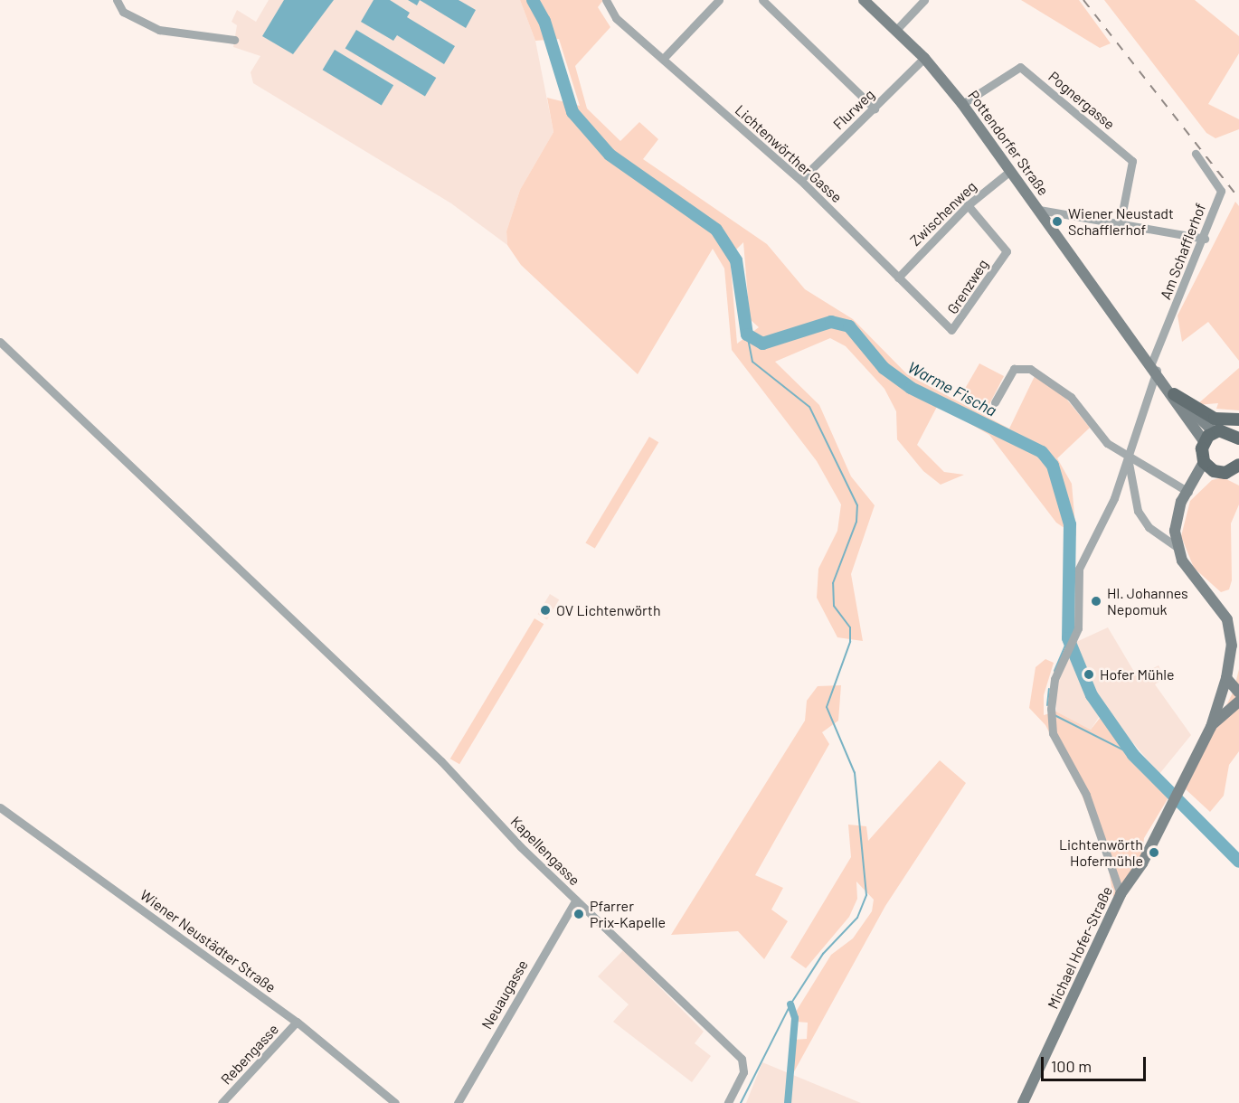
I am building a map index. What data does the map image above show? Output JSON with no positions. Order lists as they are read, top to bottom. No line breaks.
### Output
{"streets":{"main road":["Pottendorfer Straße","Michael Hofer-Straße"],"street":["Pognergasse","Flurweg","Lichtenwörther Gasse","Zwischenweg","Am Schafflerhof","Grenzweg","Kapellengasse","Wiener Neustädter Straße","Neuaugasse","Rebengasse"]},"crossings":[["Pognergasse","Pottendorfer Straße"],["Flurweg","Pottendorfer Straße"],["Flurweg","Lichtenwörther Gasse"],["Pottendorfer Straße","Zwischenweg"],["Pottendorfer Straße","Am Schafflerhof"],["Lichtenwörther Gasse","Zwischenweg"],["Lichtenwörther Gasse","Grenzweg"],["Zwischenweg","Grenzweg"],["Am Schafflerhof","Michael Hofer-Straße"],["Kapellengasse","Neuaugasse"],["Wiener Neustädter Straße","Rebengasse"]],"water":["Warme Fischa"],"places":["Wiener Neustadt Schafflerhof","Hl. Johannes Nepomuk","OV Lichtenwörth","Hofer Mühle","Lichtenwörth Hofermühle","Pfarrer Prix-Kapelle"],"scale_bar":"100 m"}
